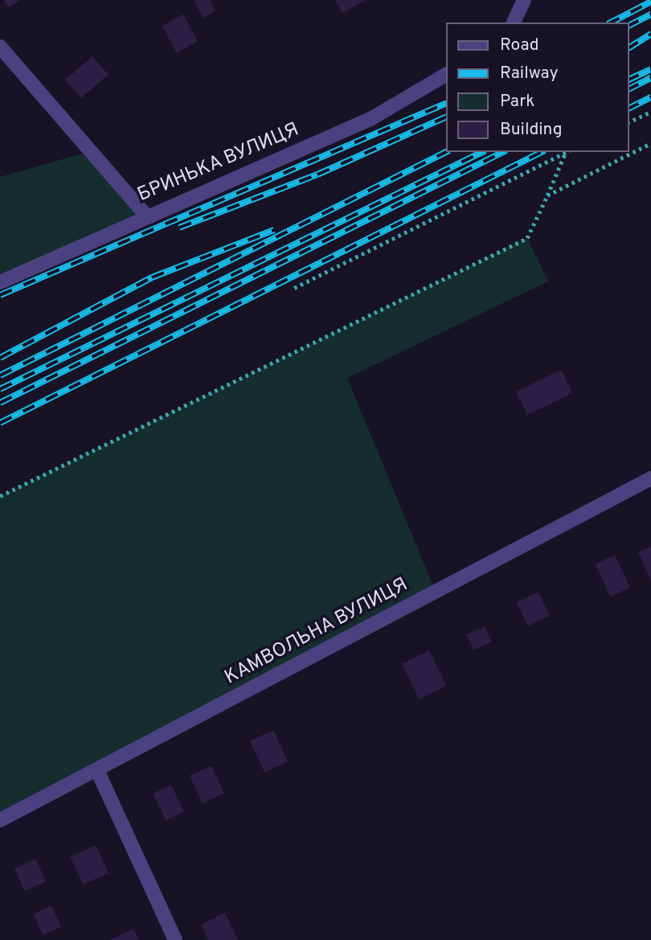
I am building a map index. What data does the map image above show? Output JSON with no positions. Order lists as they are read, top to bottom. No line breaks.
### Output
{"streets":{"street":["БРИНЬКА ВУЛИЦЯ","КАМВОЛЬНА ВУЛИЦЯ"]},"legend":["Road","Railway","Park","Building"]}
